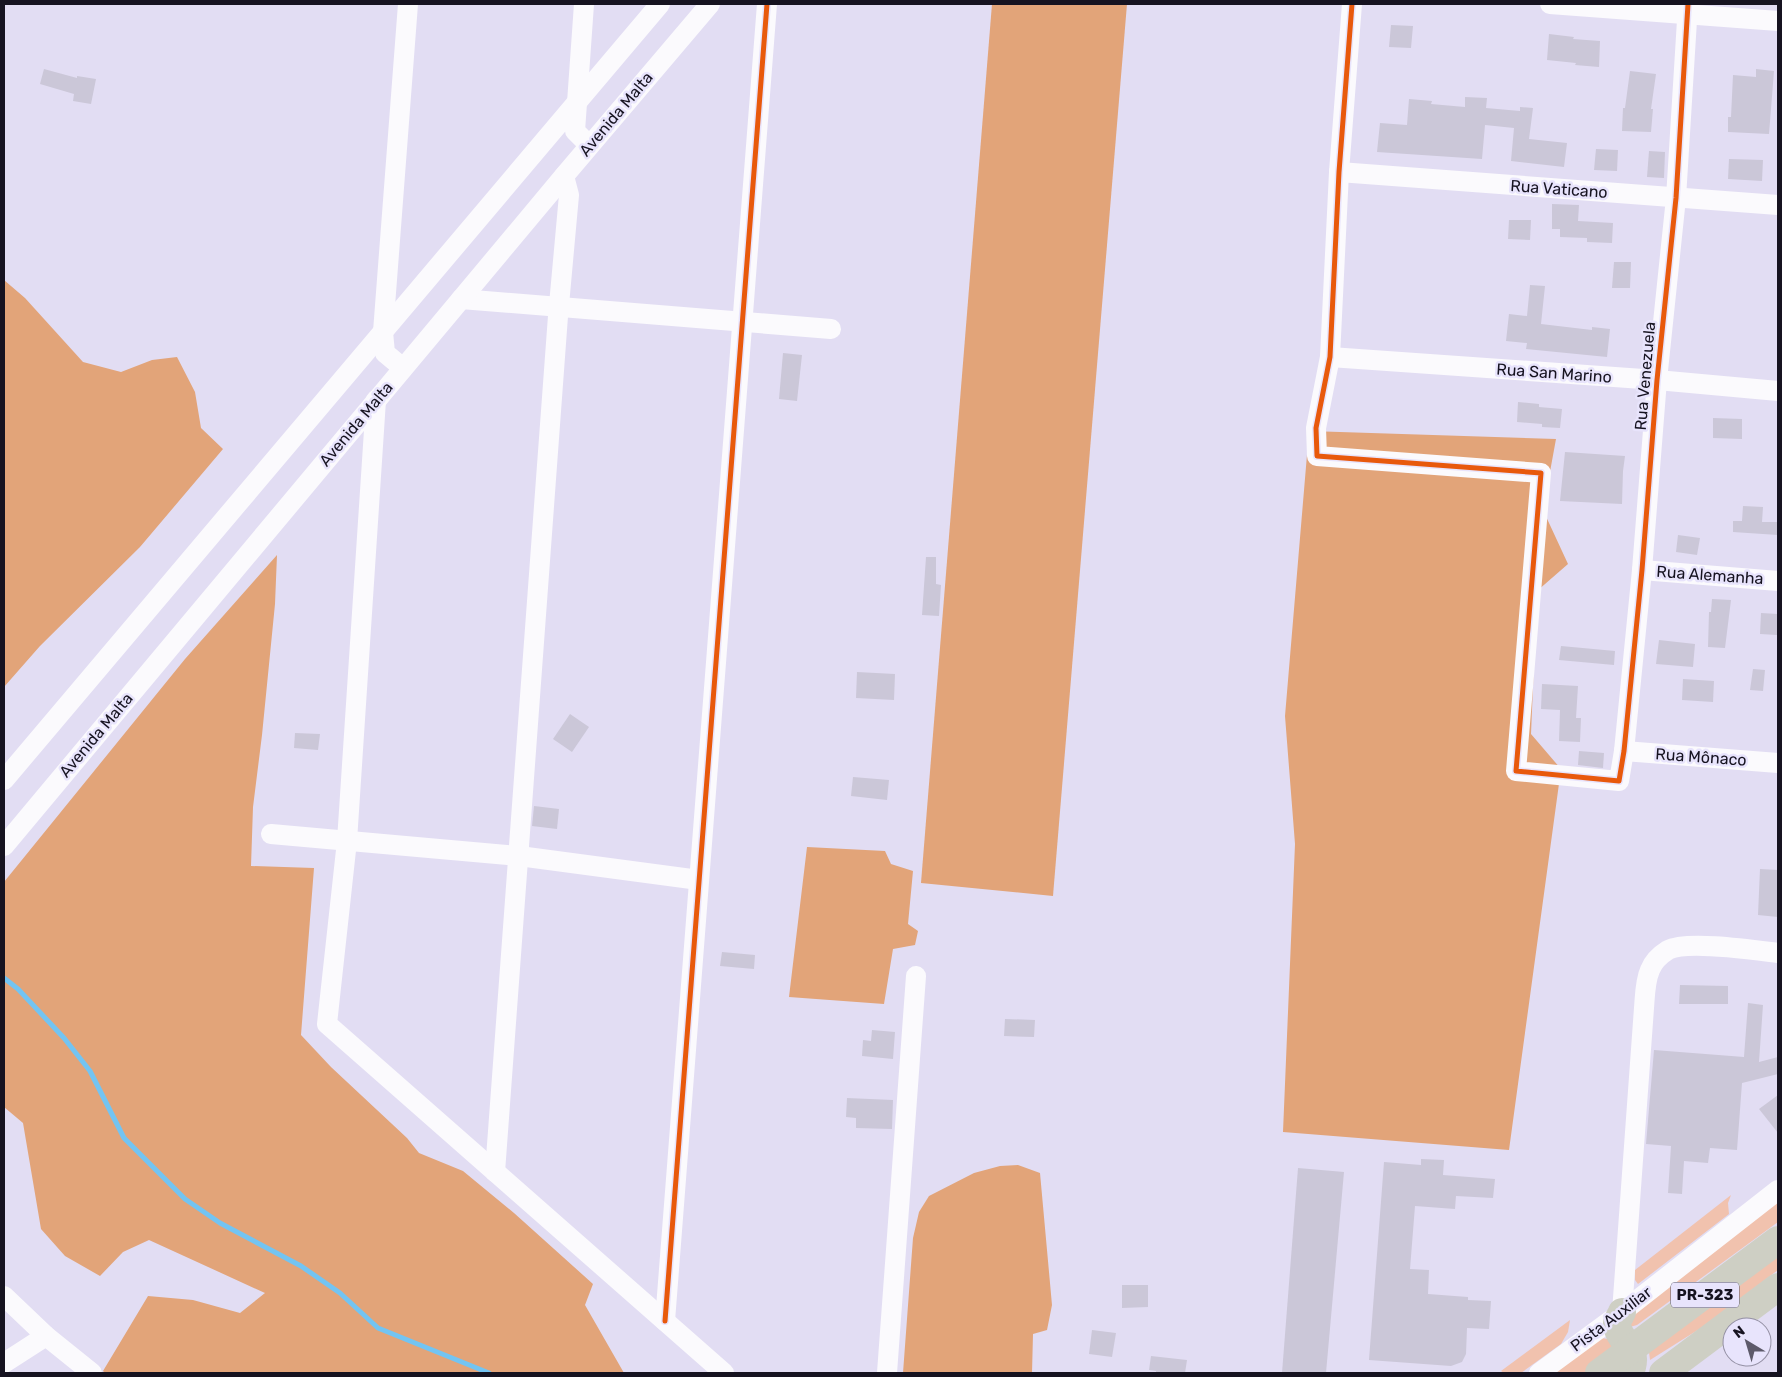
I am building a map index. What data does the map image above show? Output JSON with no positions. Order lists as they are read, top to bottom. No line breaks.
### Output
{"streets":{"highway":["PR-323"],"street":["Avenida Malta","Rua Vaticano","Rua San Marino","Rua Venezuela","Rua Alemanha","Rua Mônaco","Pista Auxiliar"]},"crossings":[["Rua Vaticano","Rua Venezuela"],["Rua San Marino","Rua Venezuela"],["Rua Venezuela","Rua Alemanha"],["Rua Venezuela","Rua Mônaco"],["PR-323","Pista Auxiliar"]],"north":"top left"}
